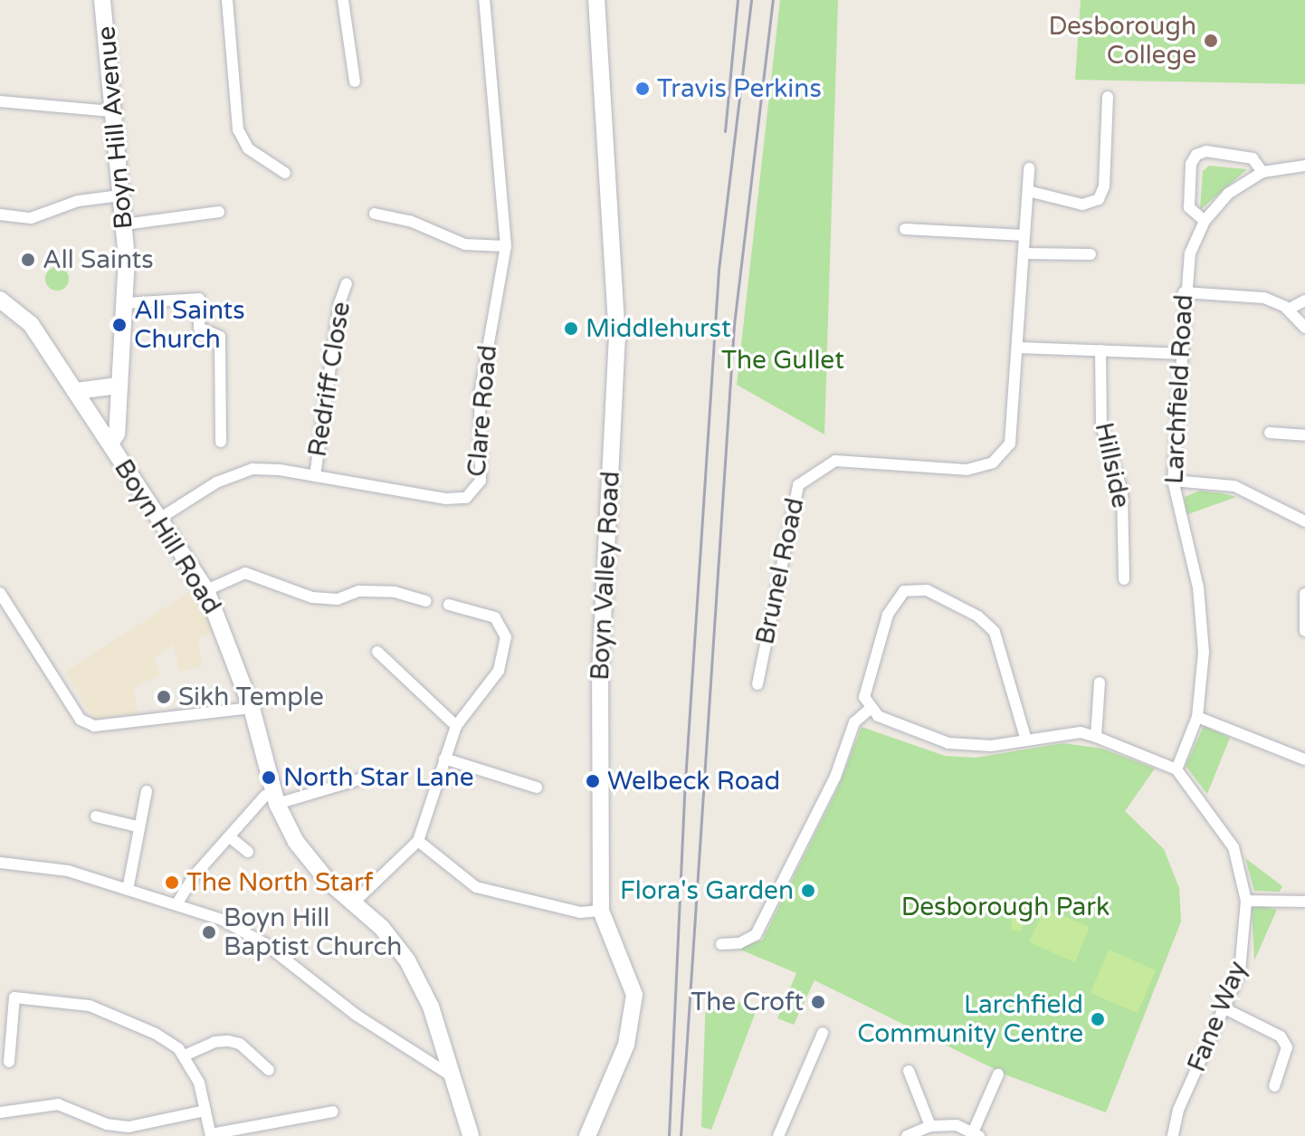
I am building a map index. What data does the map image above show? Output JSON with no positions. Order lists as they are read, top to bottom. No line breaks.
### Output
{"streets":{"street":["Boyn Hill Avenue","Redriff Close","Larchfield Road","Clare Road","Hillside","Boyn Hill Road","Brunel Road","Boyn Valley Road","Fane Way"]},"crossings":[["Boyn Hill Avenue","Boyn Hill Road"],["Redriff Close","Clare Road"],["Larchfield Road","Fane Way"],["Clare Road","Boyn Hill Road"]],"parks":["The Gullet","Desborough Park"],"places":["Desborough College","Travis Perkins","All Saints","All Saints Church","Middlehurst","Sikh Temple","North Star Lane","Welbeck Road","The North Starf","Flora's Garden","Boyn Hill Baptist Church","The Croft","Larchfield Community Centre"]}
